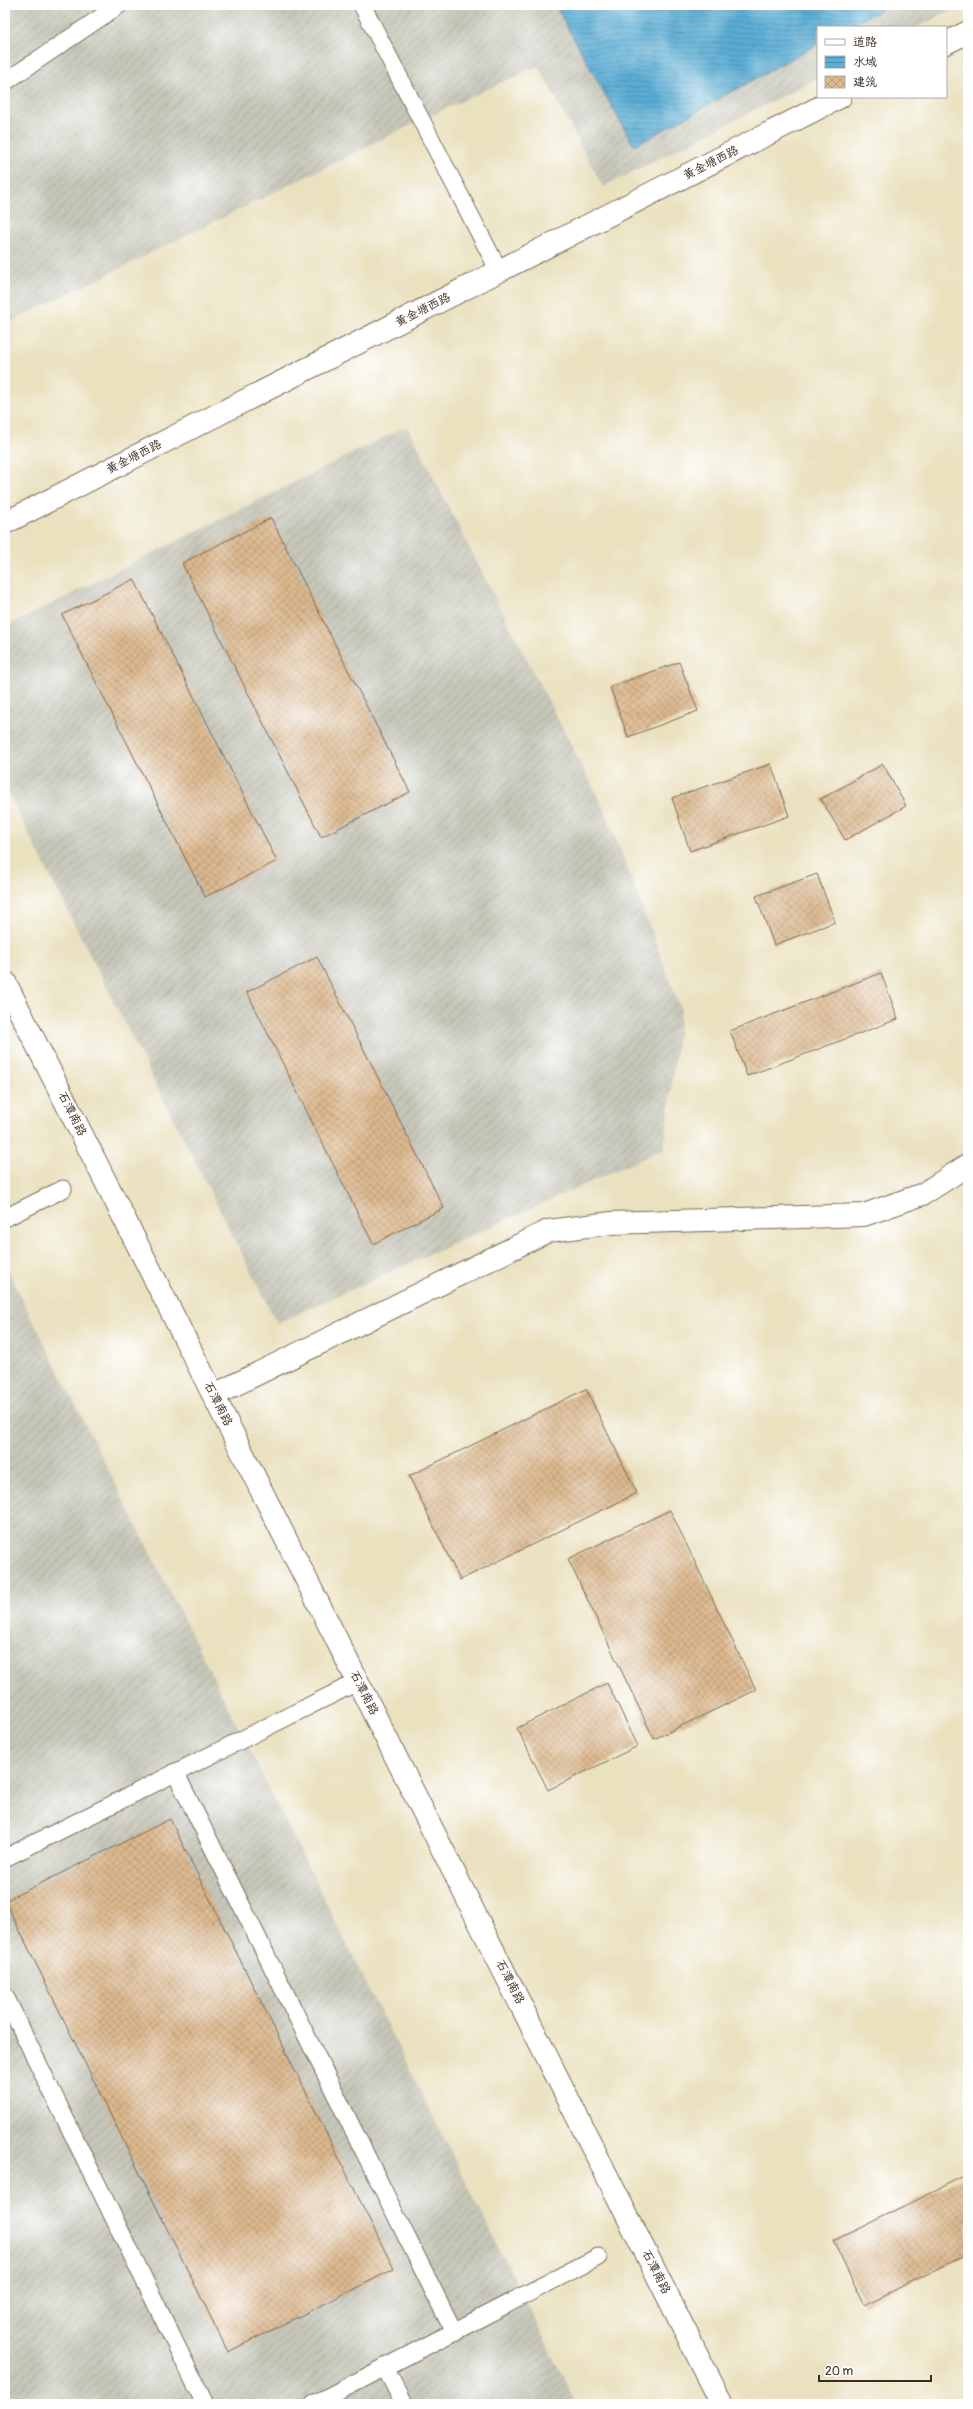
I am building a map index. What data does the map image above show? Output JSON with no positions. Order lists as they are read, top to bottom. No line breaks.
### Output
{"streets":{"street":["黄金塘西路","石潭南路"]},"legend":["道路","水域","建筑"],"scale_bar":"20 m"}
